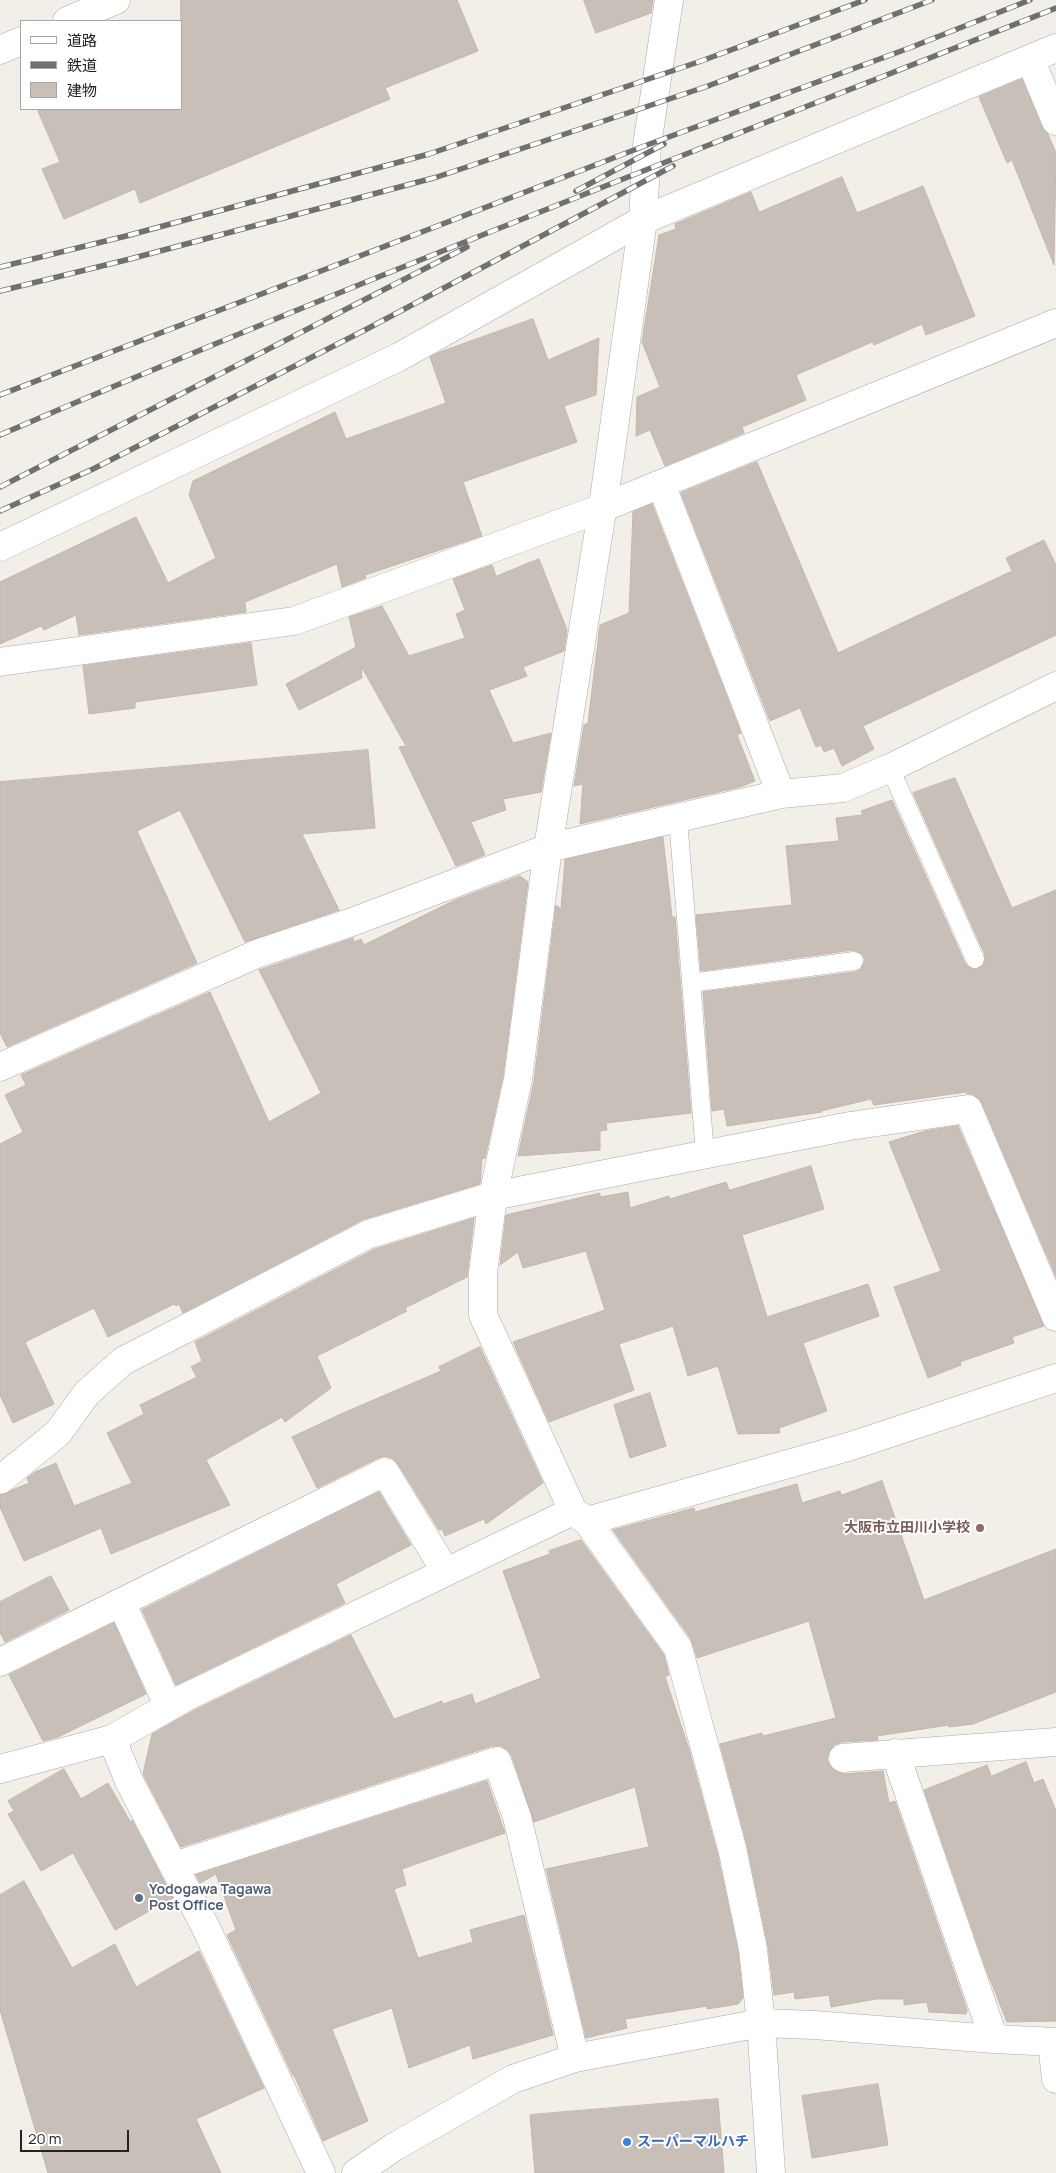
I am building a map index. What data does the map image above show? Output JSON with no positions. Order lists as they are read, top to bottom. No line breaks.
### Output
{"places":["大阪市立田川小学校","Yodogawa Tagawa Post Office","スーパーマルハチ"],"legend":["道路","鉄道","建物"],"scale_bar":"20 m"}
